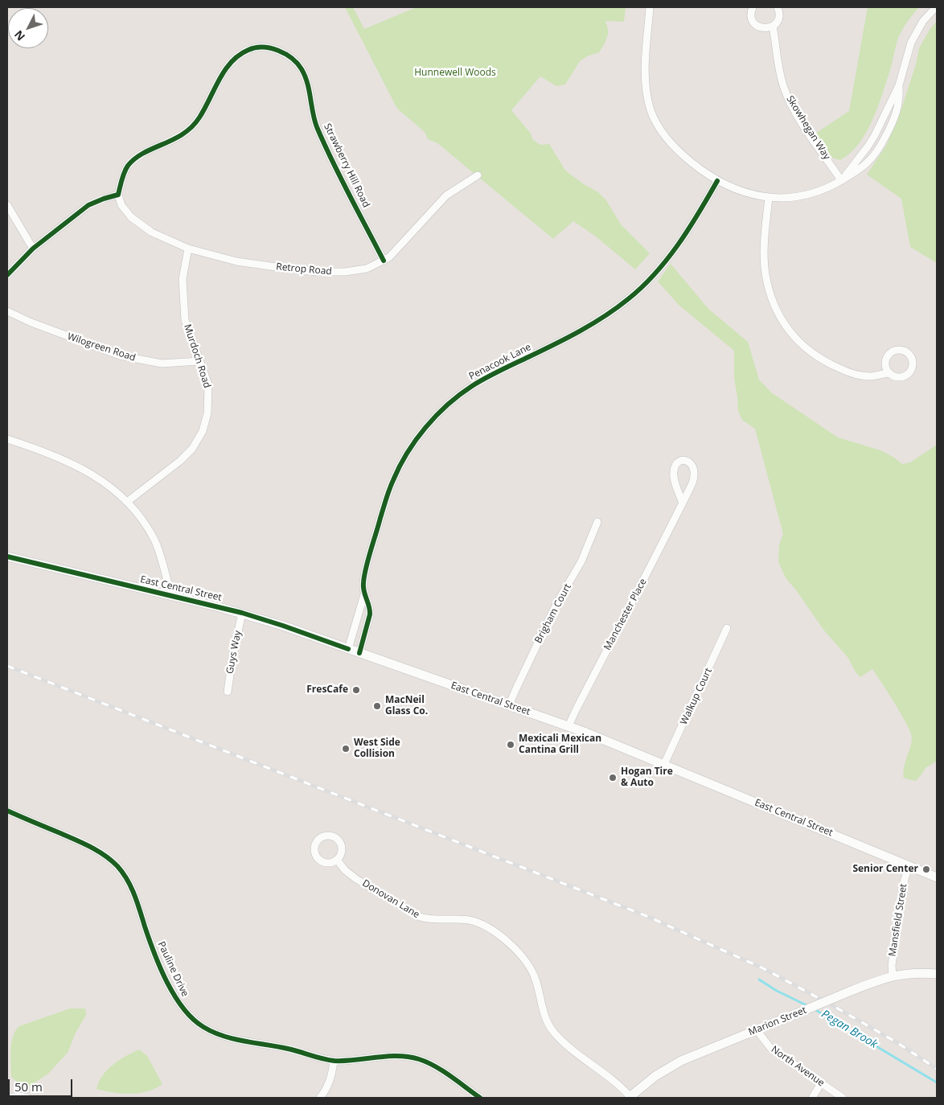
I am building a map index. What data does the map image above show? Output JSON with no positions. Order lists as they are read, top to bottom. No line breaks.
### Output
{"streets":{"main road":["East Central Street","Marion Street"],"street":["Skowhegan Way","Strawberry Hill Road","Retrop Road","Wilogreen Road","Murdoch Road","Penacook Lane","Brigham Court","Manchester Place","Guys Way","Walkup Court","Donovan Lane","Mansfield Street","Pauline Drive","North Avenue"]},"crossings":[["Strawberry Hill Road","Retrop Road"],["Retrop Road","Murdoch Road"],["Wilogreen Road","Murdoch Road"],["Penacook Lane","East Central Street"],["East Central Street","Brigham Court"],["East Central Street","Manchester Place"],["East Central Street","Guys Way"],["East Central Street","Walkup Court"],["East Central Street","Mansfield Street"],["Donovan Lane","Marion Street"],["Mansfield Street","Marion Street"],["Marion Street","North Avenue"]],"water":["Pegan Brook"],"parks":["Hunnewell Woods"],"places":["FresCafe","MacNeil Glass Co.","Mexicali Mexican Cantina Grill","West Side Collision","Hogan Tire & Auto","Senior Center"],"scale_bar":"50 m","north":"bottom left"}
